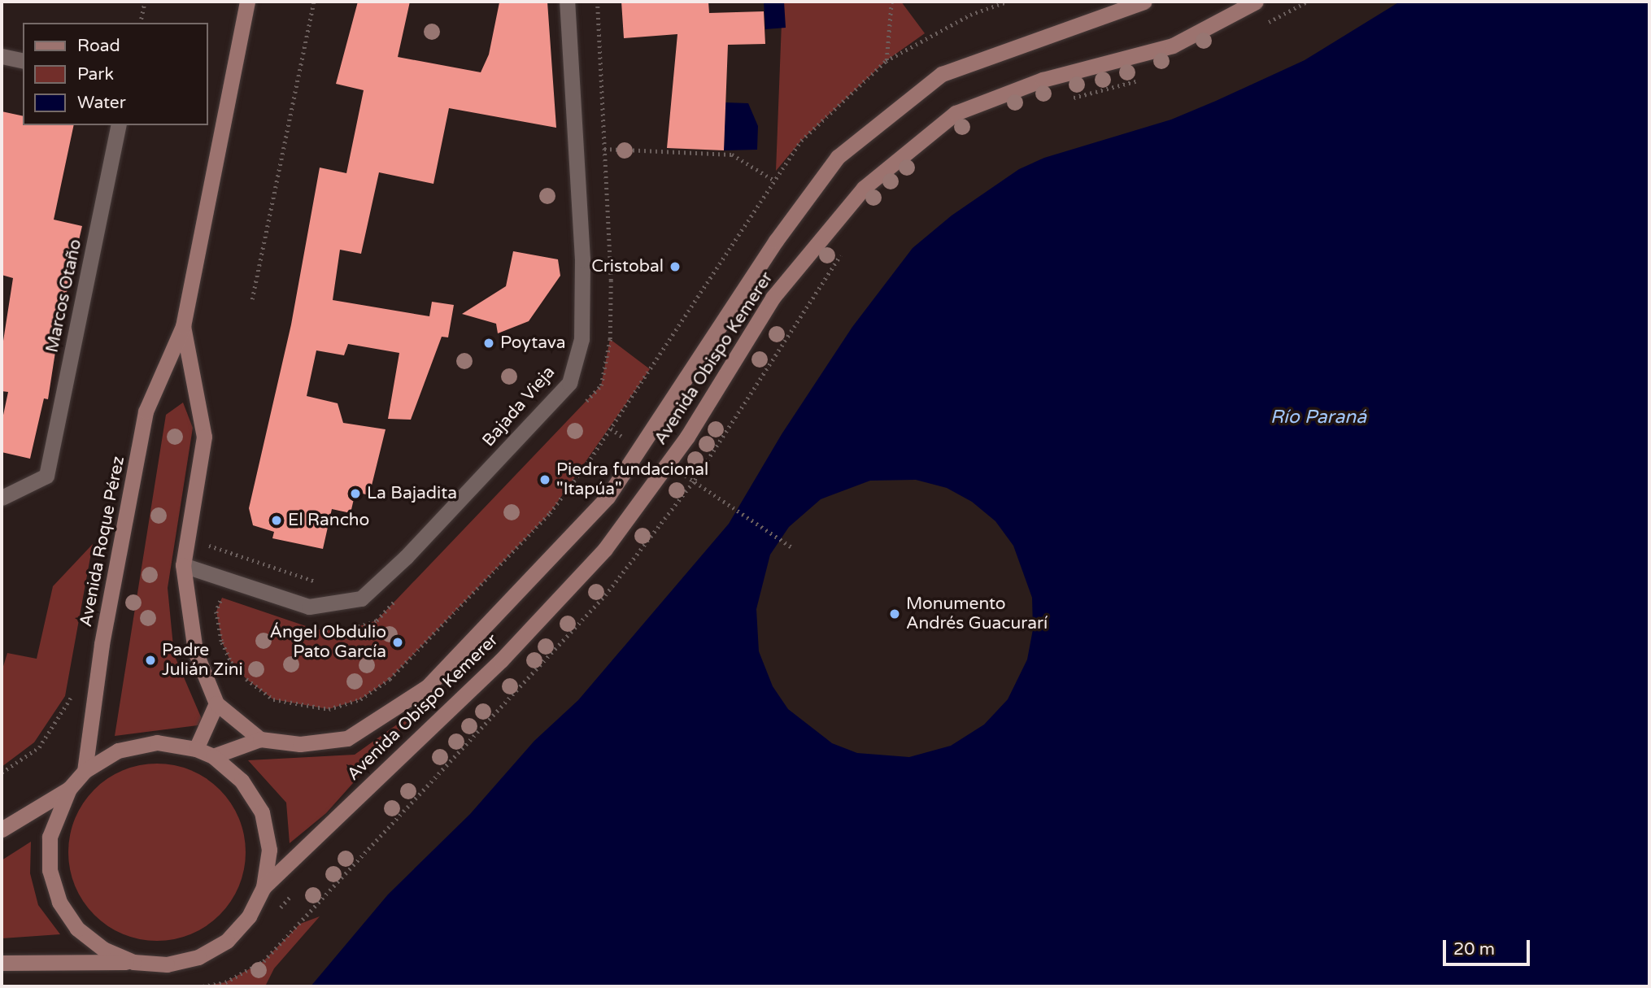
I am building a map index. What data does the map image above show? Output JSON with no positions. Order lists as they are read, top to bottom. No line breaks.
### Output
{"streets":{"main road":["Avenida Obispo Kemerer","Avenida Roque Pérez"],"street":["Marcos Otaño","Bajada Vieja"]},"crossings":[["Avenida Obispo Kemerer","Avenida Roque Pérez"],["Bajada Vieja","Avenida Roque Pérez"]],"water":["Río Paraná"],"places":["Cristobal","Poytava","Piedra fundacional \"Itapúa\"","La Bajadita","El Rancho","Monumento Andrés Guacurarí","Ángel Obdulio Pato García","Padre Julián Zini"],"legend":["Road","Park","Water"],"scale_bar":"20 m"}
